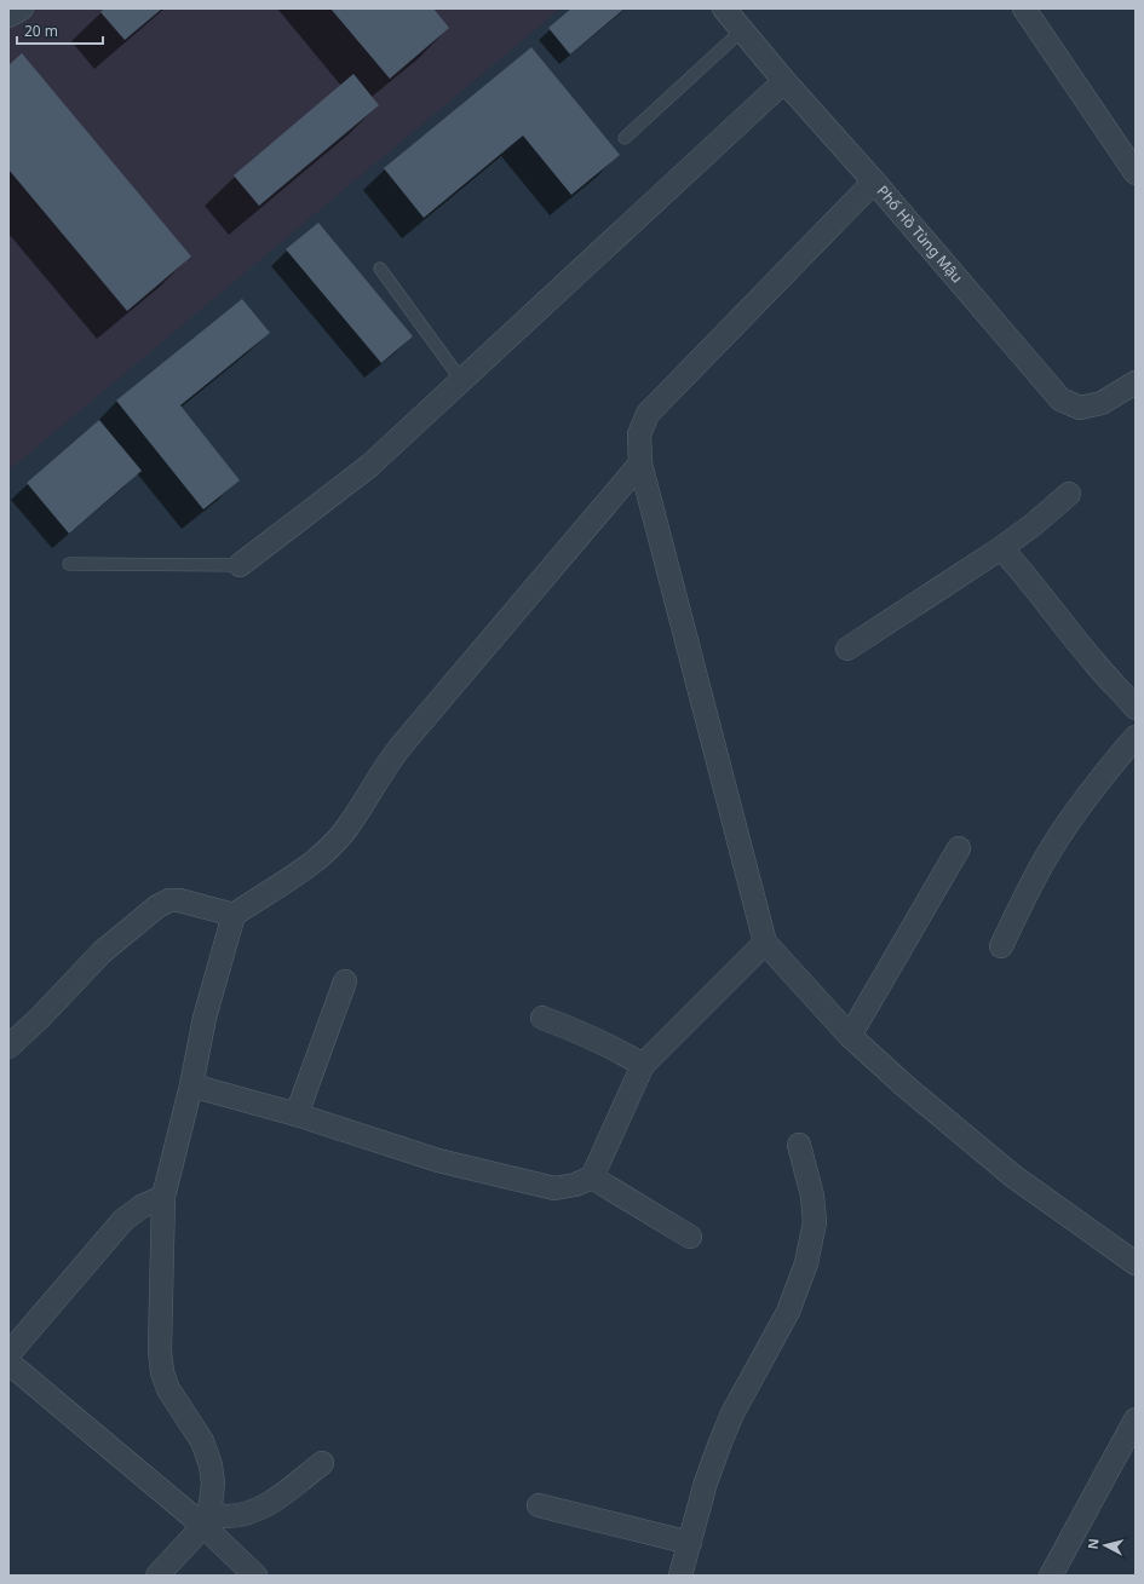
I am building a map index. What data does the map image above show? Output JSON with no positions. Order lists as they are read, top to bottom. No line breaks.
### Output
{"streets":{"street":["Phố Hồ Tùng Mậu"]},"scale_bar":"20 m","north":"left"}
